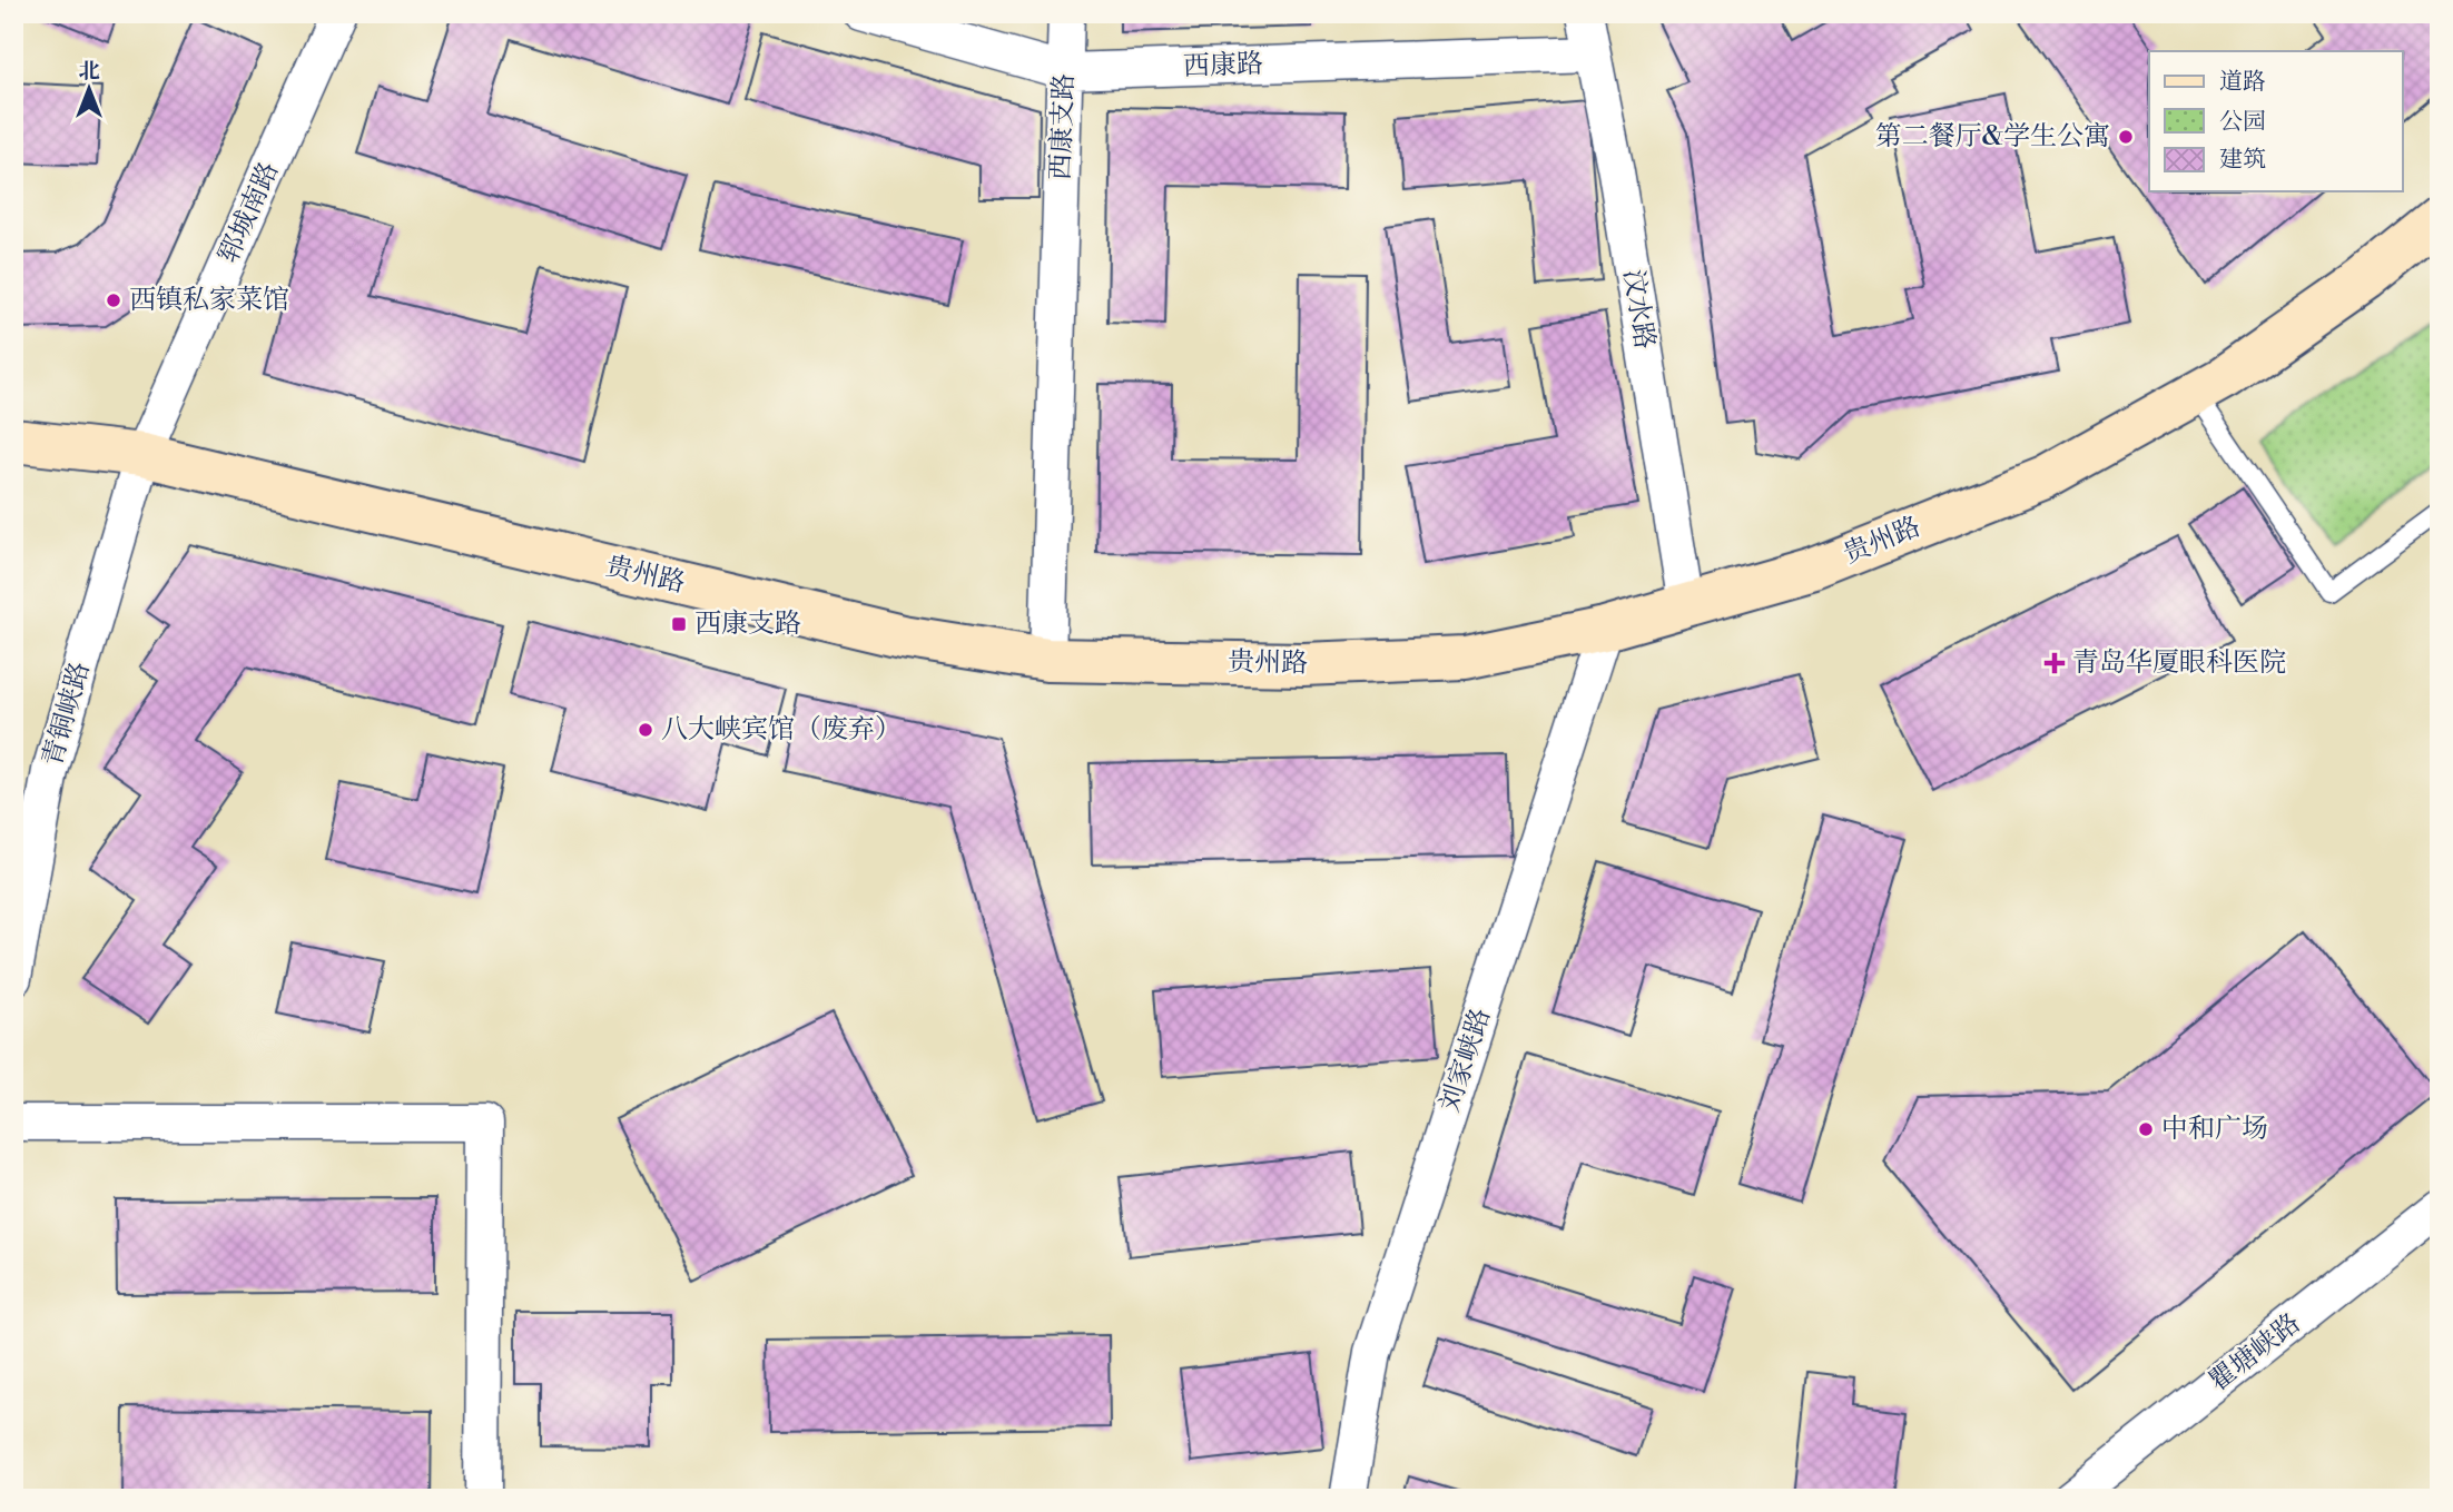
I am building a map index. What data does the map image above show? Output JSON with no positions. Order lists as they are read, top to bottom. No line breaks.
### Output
{"streets":{"main road":["贵州路"],"street":["西康路","西康支路","郓城南路","汶水路","青铜峡路","刘家峡路","瞿塘峡路"]},"crossings":[["西康路","西康支路"],["西康路","汶水路"],["西康支路","贵州路"],["郓城南路","贵州路"],["郓城南路","青铜峡路"],["汶水路","贵州路"],["贵州路","青铜峡路"],["贵州路","刘家峡路"]],"places":{"other":["第二餐厅&学生公寓","西镇私家菜馆","八大峡宾馆（废弃）","中和广场"],"transit":["西康支路"],"health":["青岛华厦眼科医院"]},"legend":["道路","公园","建筑"],"north":"top"}
